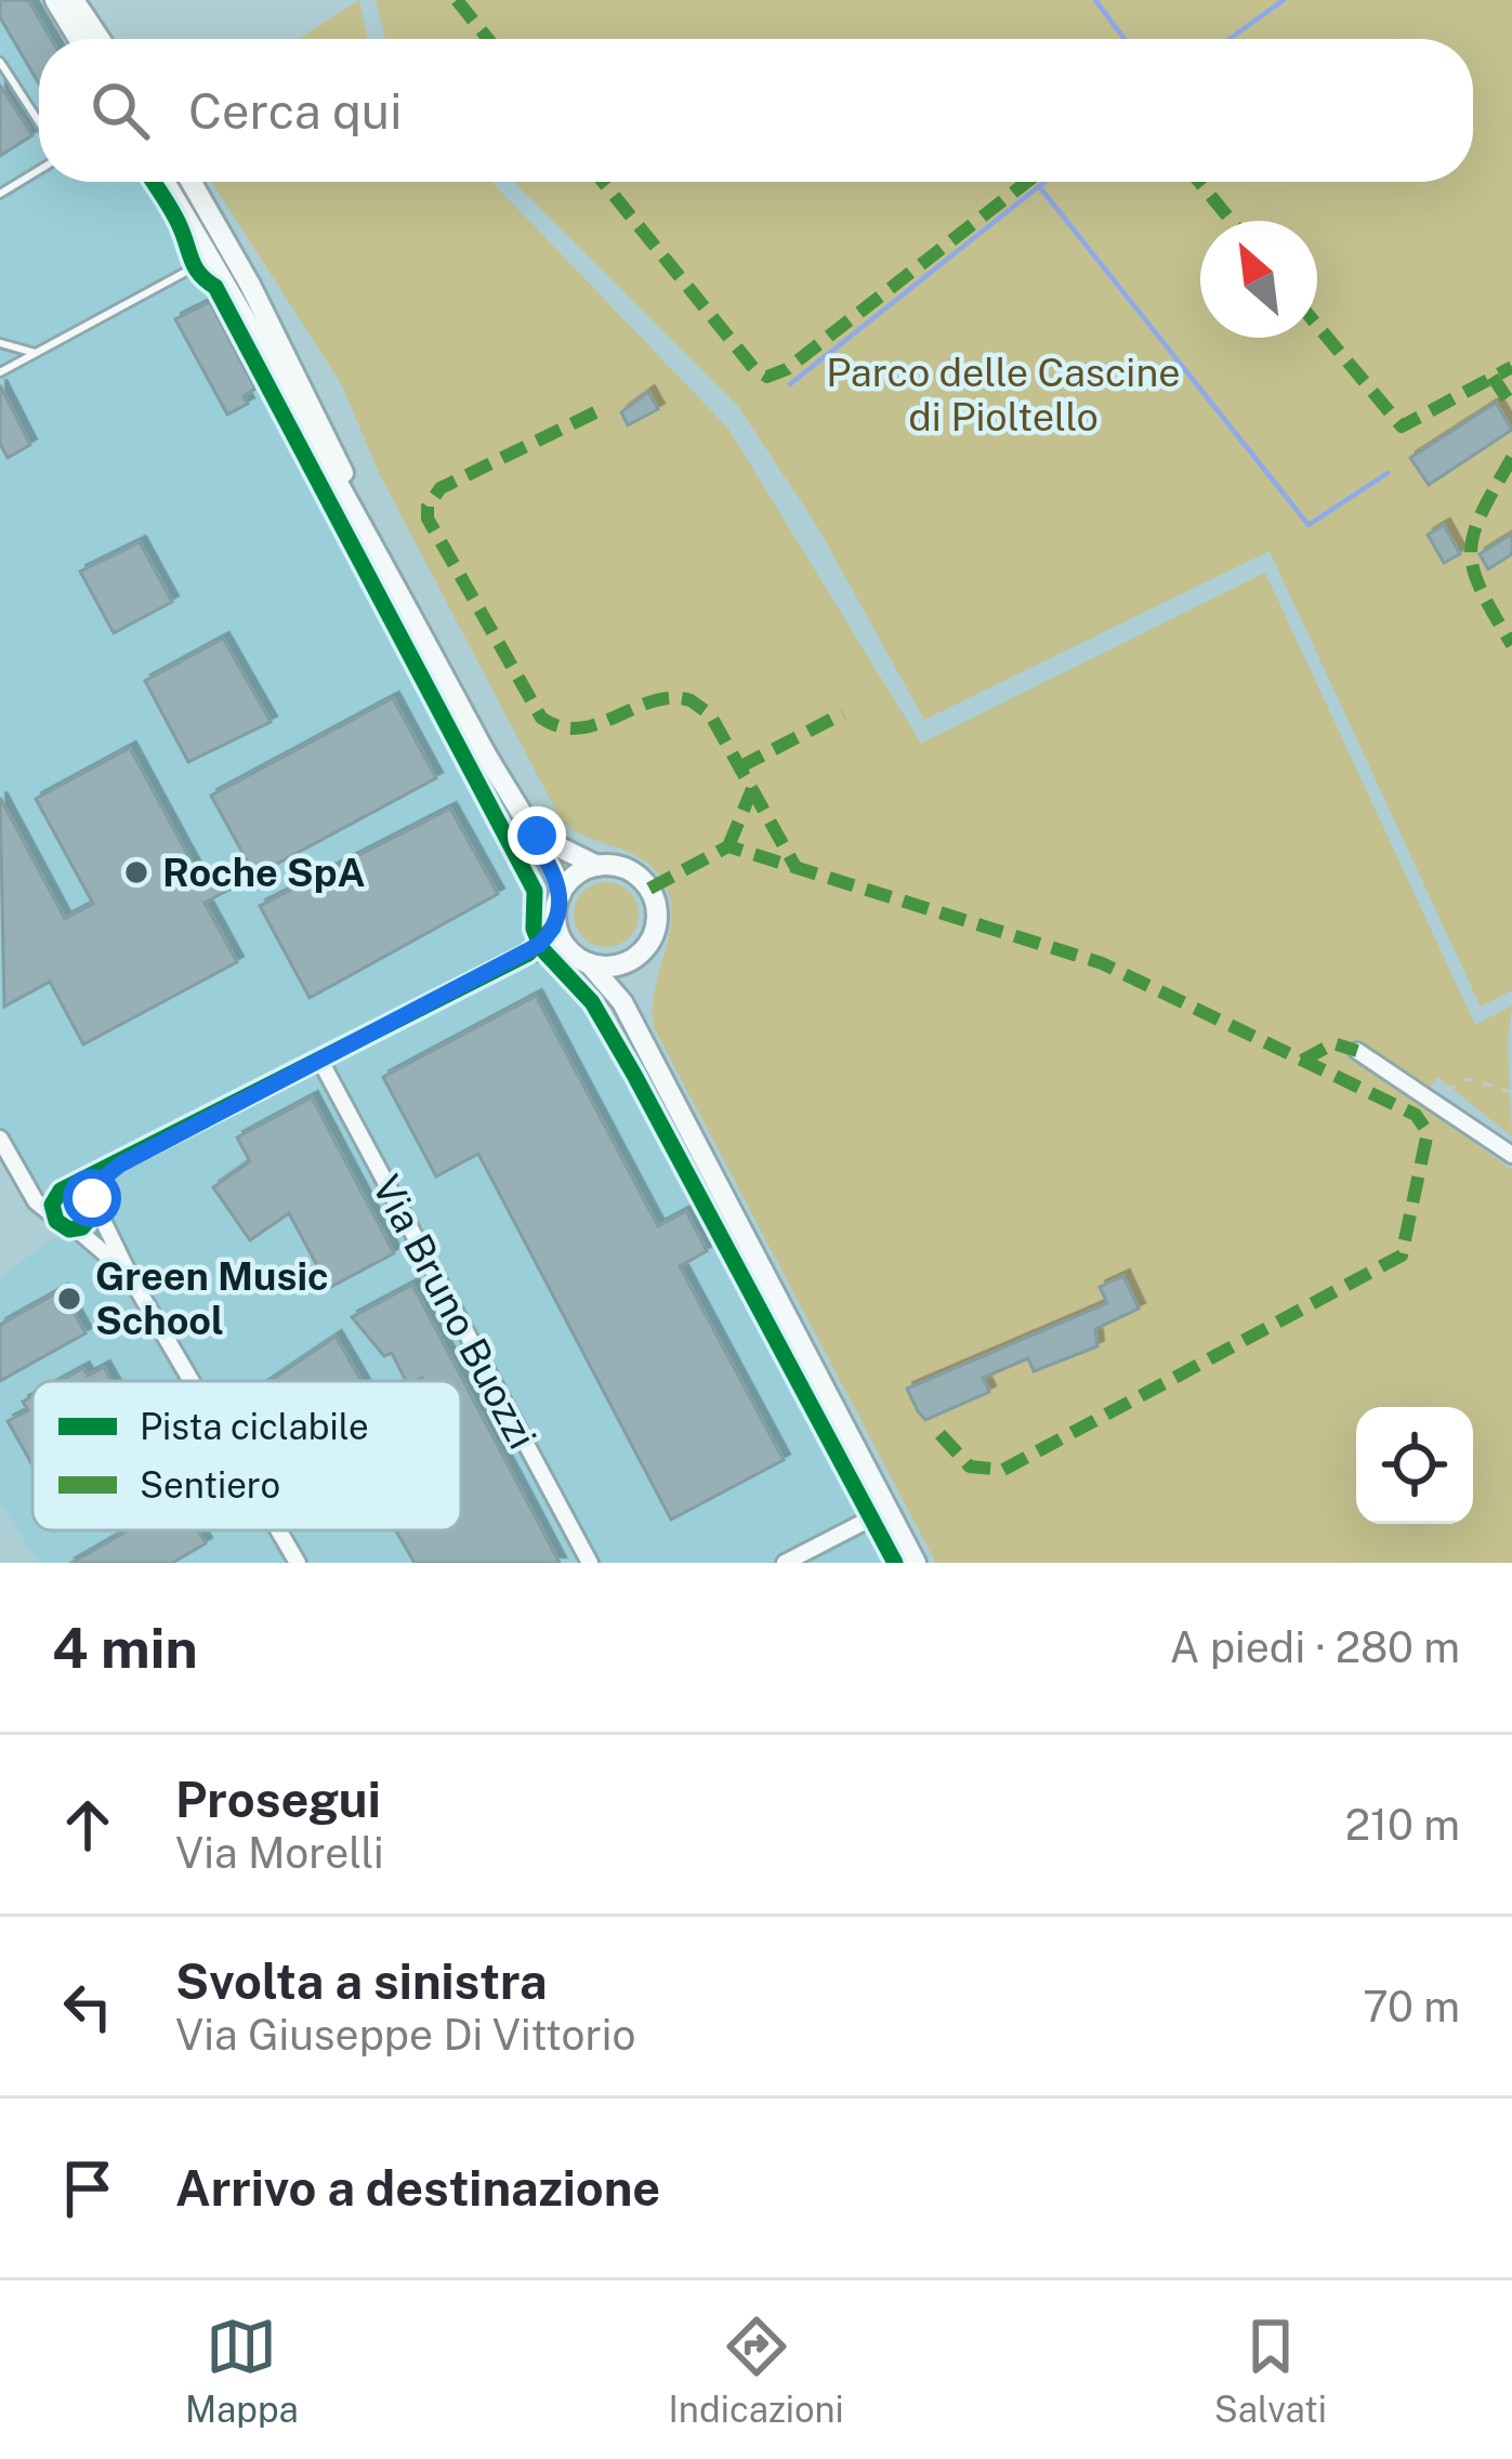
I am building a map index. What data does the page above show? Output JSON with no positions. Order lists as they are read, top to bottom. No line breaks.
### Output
{"streets":{"street":["Via Bruno Buozzi"]},"parks":["Parco delle Cascine di Pioltello"],"places":["Roche SpA","Green Music School"],"legend":["Pista ciclabile","Sentiero"],"north":"top left","page":{"search":"Cerca qui","heading":["4 min","A piedi · 280 m"],"list":[["Prosegui","Via Morelli","210 m"],["Svolta a sinistra","Via Giuseppe Di Vittorio","70 m"],"Arrivo a destinazione"],"nav":["Mappa","Indicazioni","Salvati"]}}
